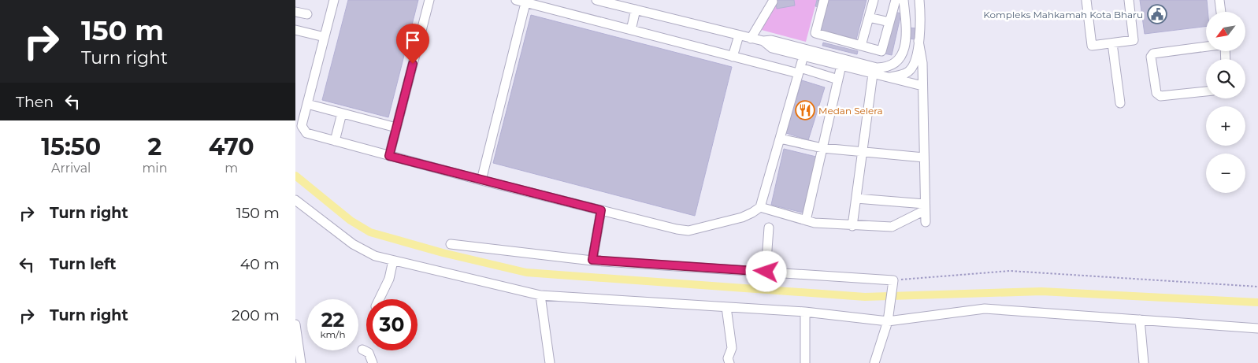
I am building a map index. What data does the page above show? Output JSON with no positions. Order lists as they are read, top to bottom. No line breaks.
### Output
{"places":{"public building":["Kompleks Mahkamah Kota Bharu"],"restaurant":["Medan Selera"]},"north":"bottom left","page":{"turn":["150 m","Turn right"],"map_buttons":["+","−"],"then":"Then","eta":["15:50","Arrival","2","min","470","m"],"list":[{"name":"Turn right","value":"150 m"},{"name":"Turn left","value":"40 m"},{"name":"Turn right","value":"200 m"}],"speed":"22 km/h","limit":"30"}}
